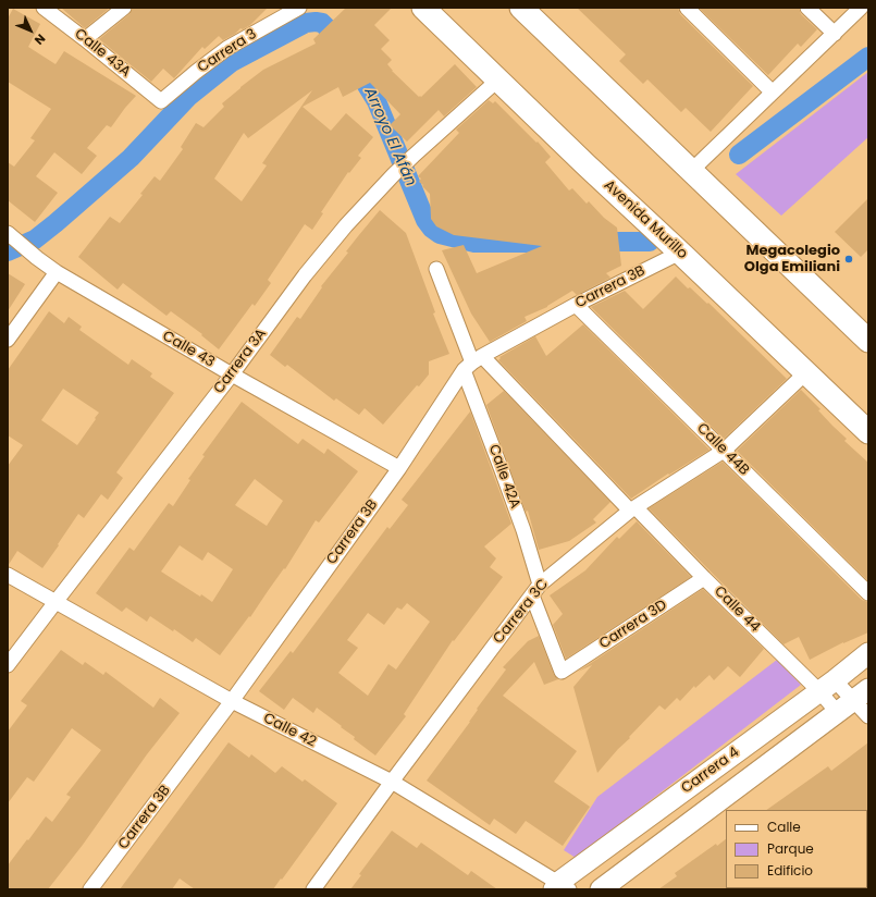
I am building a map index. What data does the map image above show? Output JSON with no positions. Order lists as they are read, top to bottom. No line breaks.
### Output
{"streets":{"main road":["Avenida Murillo"],"street":["Carrera 3","Calle 43A","Carrera 3B","Calle 43","Carrera 3A","Calle 44B","Calle 42A","Calle 44","Carrera 3C","Carrera 3D","Calle 42","Carrera 4"]},"crossings":[["Carrera 3","Calle 43A"],["Avenida Murillo","Carrera 3B"],["Avenida Murillo","Carrera 3A"],["Avenida Murillo","Carrera 3C"],["Carrera 3B","Calle 43"],["Carrera 3B","Calle 44B"],["Carrera 3B","Calle 42A"],["Carrera 3B","Calle 44"],["Carrera 3B","Calle 42"],["Calle 43","Carrera 3A"],["Carrera 3A","Calle 42"],["Calle 44B","Carrera 3C"],["Calle 42A","Calle 44"],["Calle 42A","Carrera 3C"],["Calle 42A","Carrera 3D"],["Calle 44","Carrera 3C"],["Calle 44","Carrera 3D"],["Calle 44","Carrera 4"],["Carrera 3C","Calle 42"],["Calle 42","Carrera 4"]],"water":["Arroyo El Afán"],"places":["Megacolegio Olga Emiliani"],"legend":["Calle","Parque","Edificio"],"north":"bottom right"}
